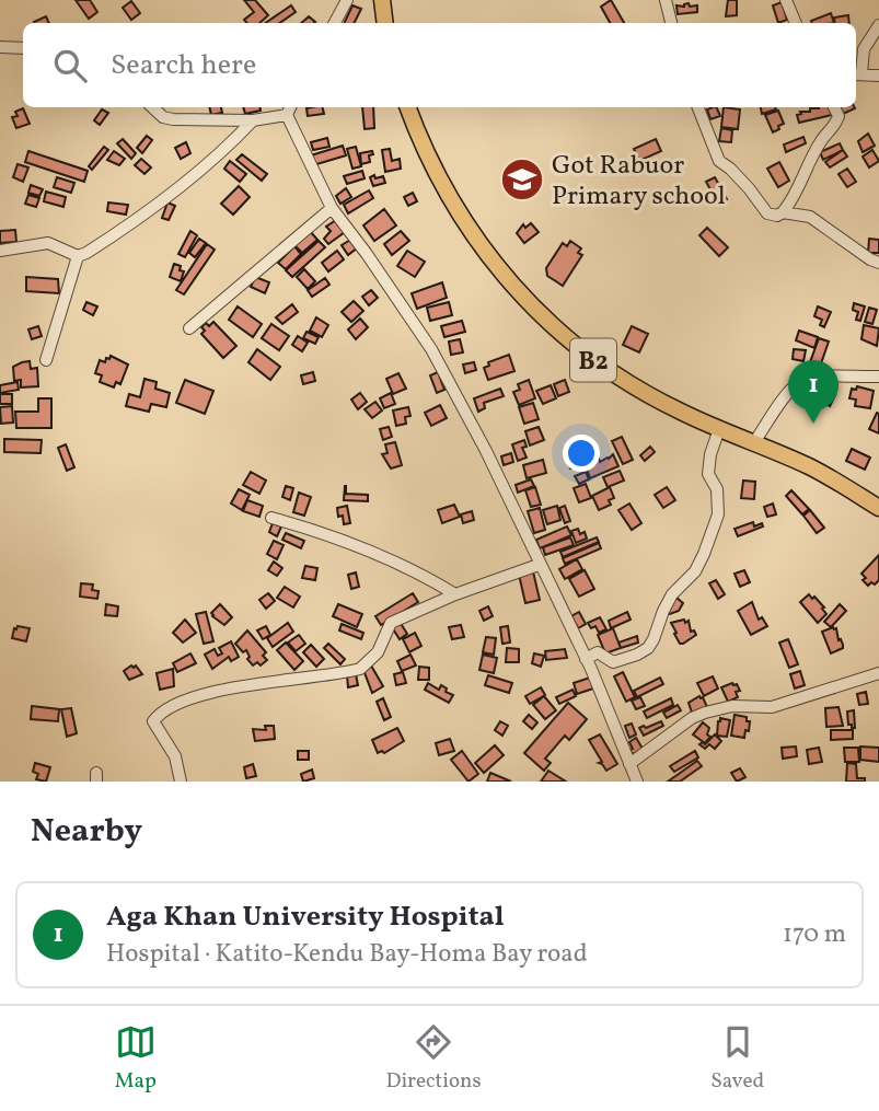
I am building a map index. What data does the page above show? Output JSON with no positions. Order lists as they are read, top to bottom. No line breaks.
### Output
{"streets":{"highway":["B2"]},"places":{"school or university":["Got Rabuor Primary school"]},"page":{"search":"Search here","pins":"1","heading":"Nearby","list":[{"mark":"1","name":"Aga Khan University Hospital","note":"Hospital · Katito-Kendu Bay-Homa Bay road","value":"170 m"}],"nav":["Map","Directions","Saved"]}}
